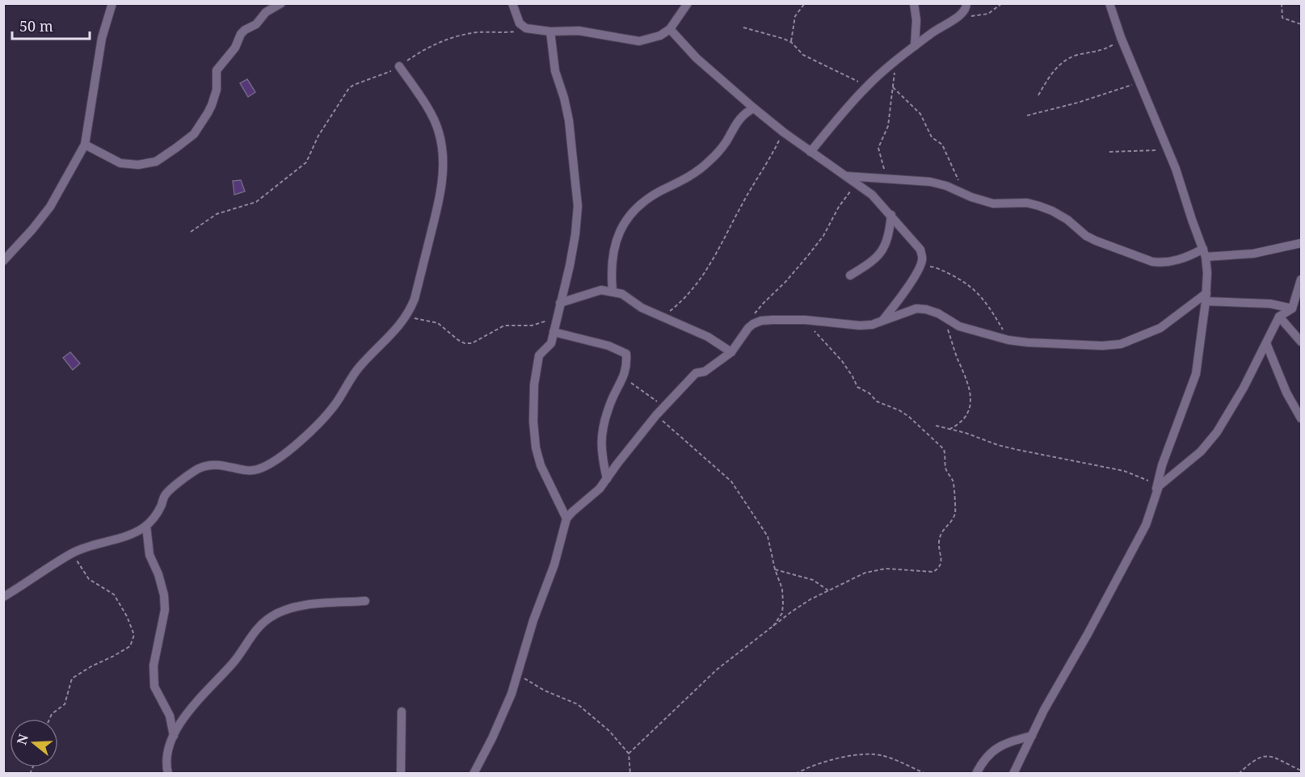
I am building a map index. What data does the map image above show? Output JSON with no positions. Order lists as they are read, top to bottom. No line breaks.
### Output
{"scale_bar":"50 m","north":"left"}
